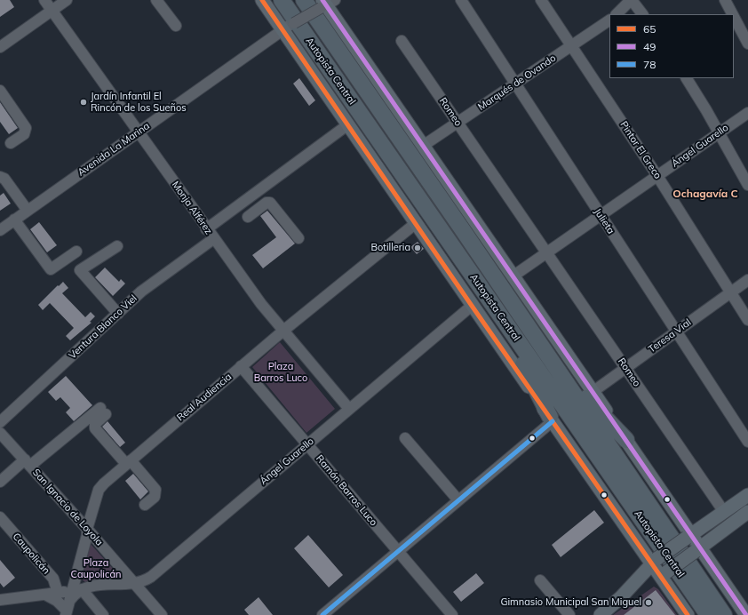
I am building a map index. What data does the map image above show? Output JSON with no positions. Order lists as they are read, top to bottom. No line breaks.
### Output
{"streets":{"highway":["Autopista Central"],"street":["Marqués de Ovando","Romeo","Ángel Guarello","Avenida La Marina","Pintor El Greco","Monja Alférez","Julieta","Ventura Blanco Viel","Teresa Vial","Real Audiencia","Ramón Barros Luco","San Ignacio de Loyola","Caupolicán"]},"crossings":[["Marqués de Ovando","Romeo"],["Marqués de Ovando","Pintor El Greco"],["Marqués de Ovando","Julieta"],["Romeo","Ángel Guarello"],["Romeo","Teresa Vial"],["Ángel Guarello","Pintor El Greco"],["Ángel Guarello","Monja Alférez"],["Ángel Guarello","Julieta"],["Ángel Guarello","Real Audiencia"],["Ángel Guarello","Ramón Barros Luco"],["Ángel Guarello","San Ignacio de Loyola"],["Avenida La Marina","Monja Alférez"],["Pintor El Greco","Teresa Vial"],["Monja Alférez","Ventura Blanco Viel"],["Monja Alférez","Real Audiencia"],["Julieta","Teresa Vial"],["Real Audiencia","Ramón Barros Luco"],["Real Audiencia","San Ignacio de Loyola"]],"districts":["Ochagavía C"],"parks":["Plaza Barros Luco","Plaza Caupolicán"],"places":["Jardín Infantil El Rincón de los Sueños","Botilleria","Gimnasio Municipal San Miguel"],"lines":["transit line 65","transit line 49","transit line 78"],"legend":["65","49","78"]}
